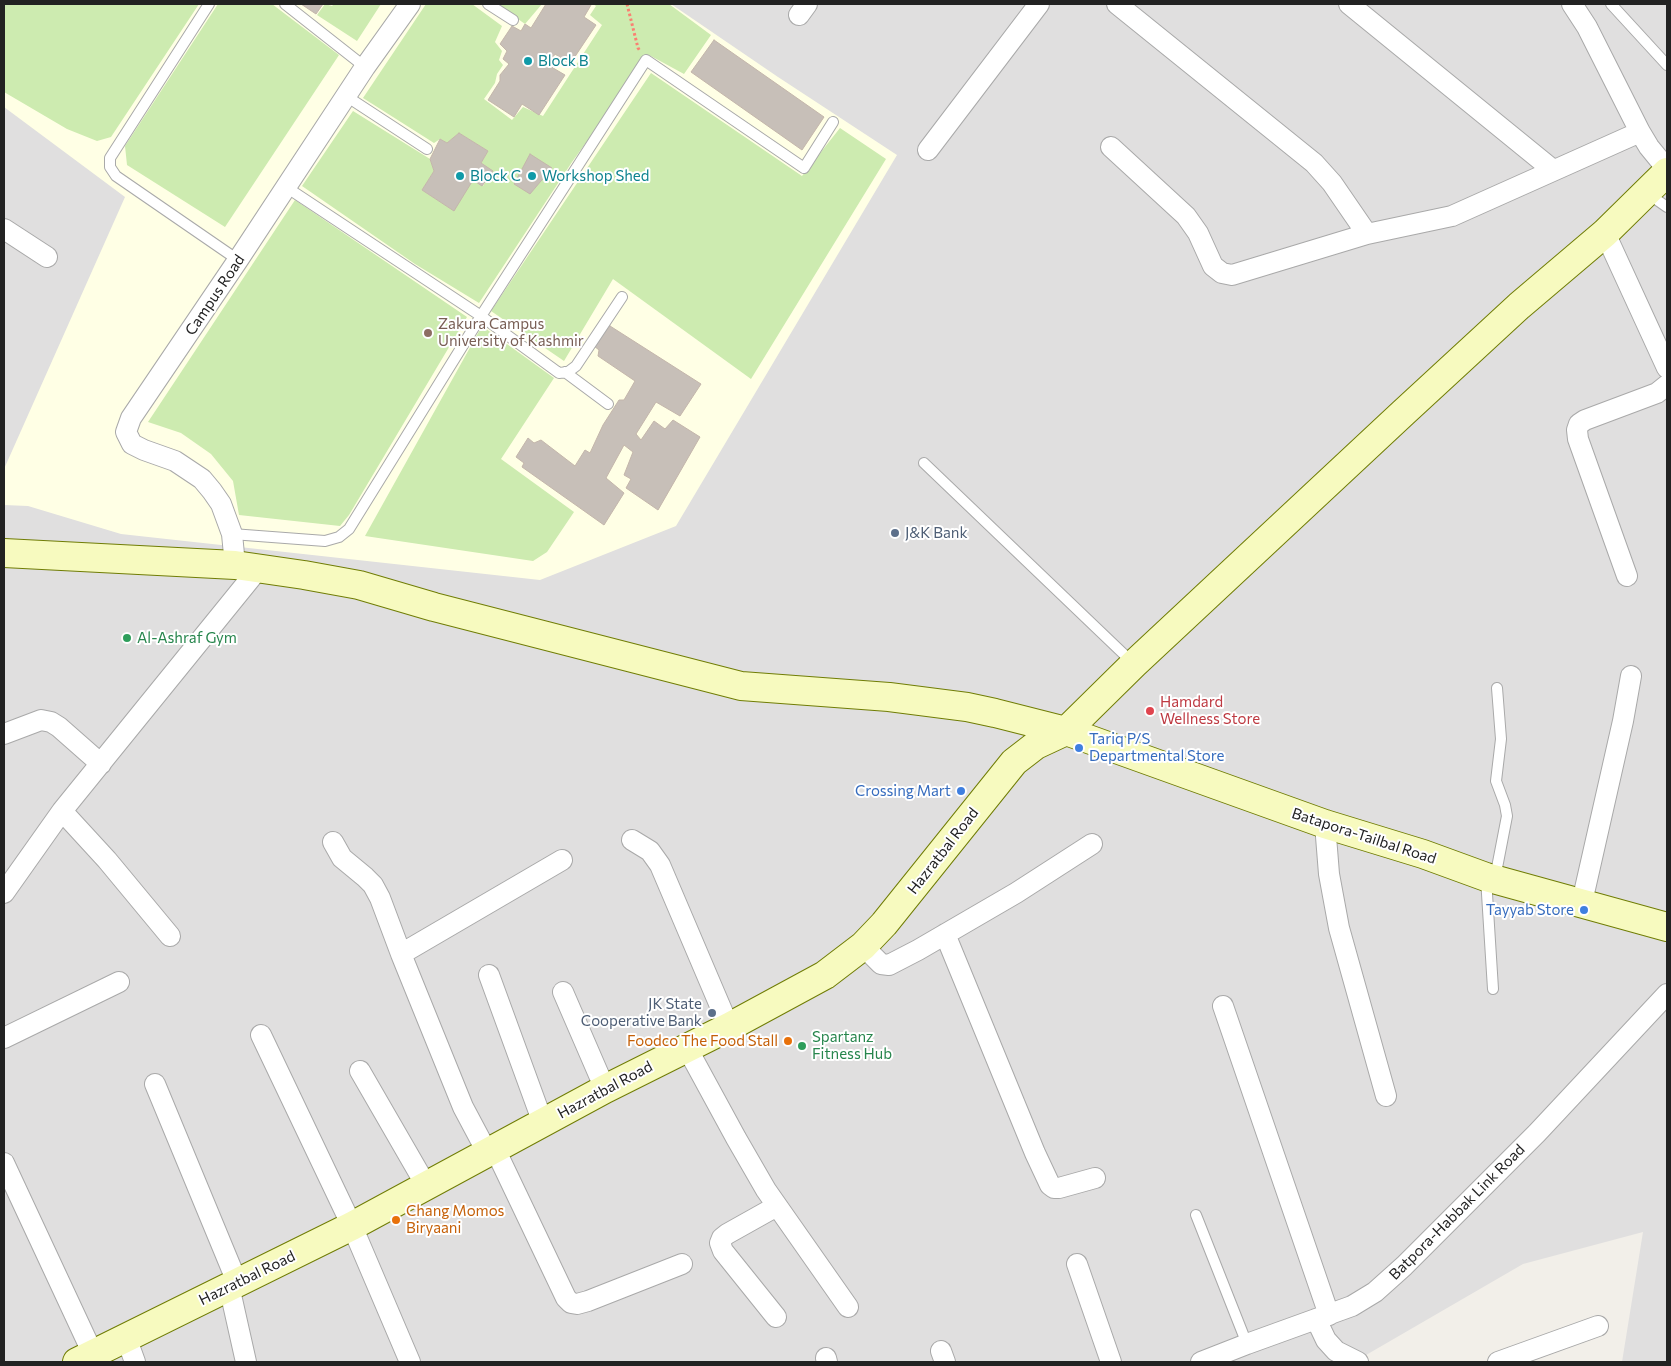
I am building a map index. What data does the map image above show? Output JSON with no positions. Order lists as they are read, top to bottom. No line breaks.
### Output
{"streets":{"main road":["Batapora-Tailbal Road","Hazratbal Road"],"street":["Campus Road","Batpora-Habbak Link Road"]},"crossings":[["Campus Road","Batapora-Tailbal Road"],["Batapora-Tailbal Road","Hazratbal Road"]],"places":["Block B","Block C","Workshop Shed","Zakura Campus University of Kashmir","J&K Bank","Al-Ashraf Gym","Hamdard Wellness Store","Tariq P/S Departmental Store","Crossing Mart","Tayyab Store","JK State Cooperative Bank","Foodco The Food Stall","Spartanz Fitness Hub","Chang Momos Biryaani"]}
